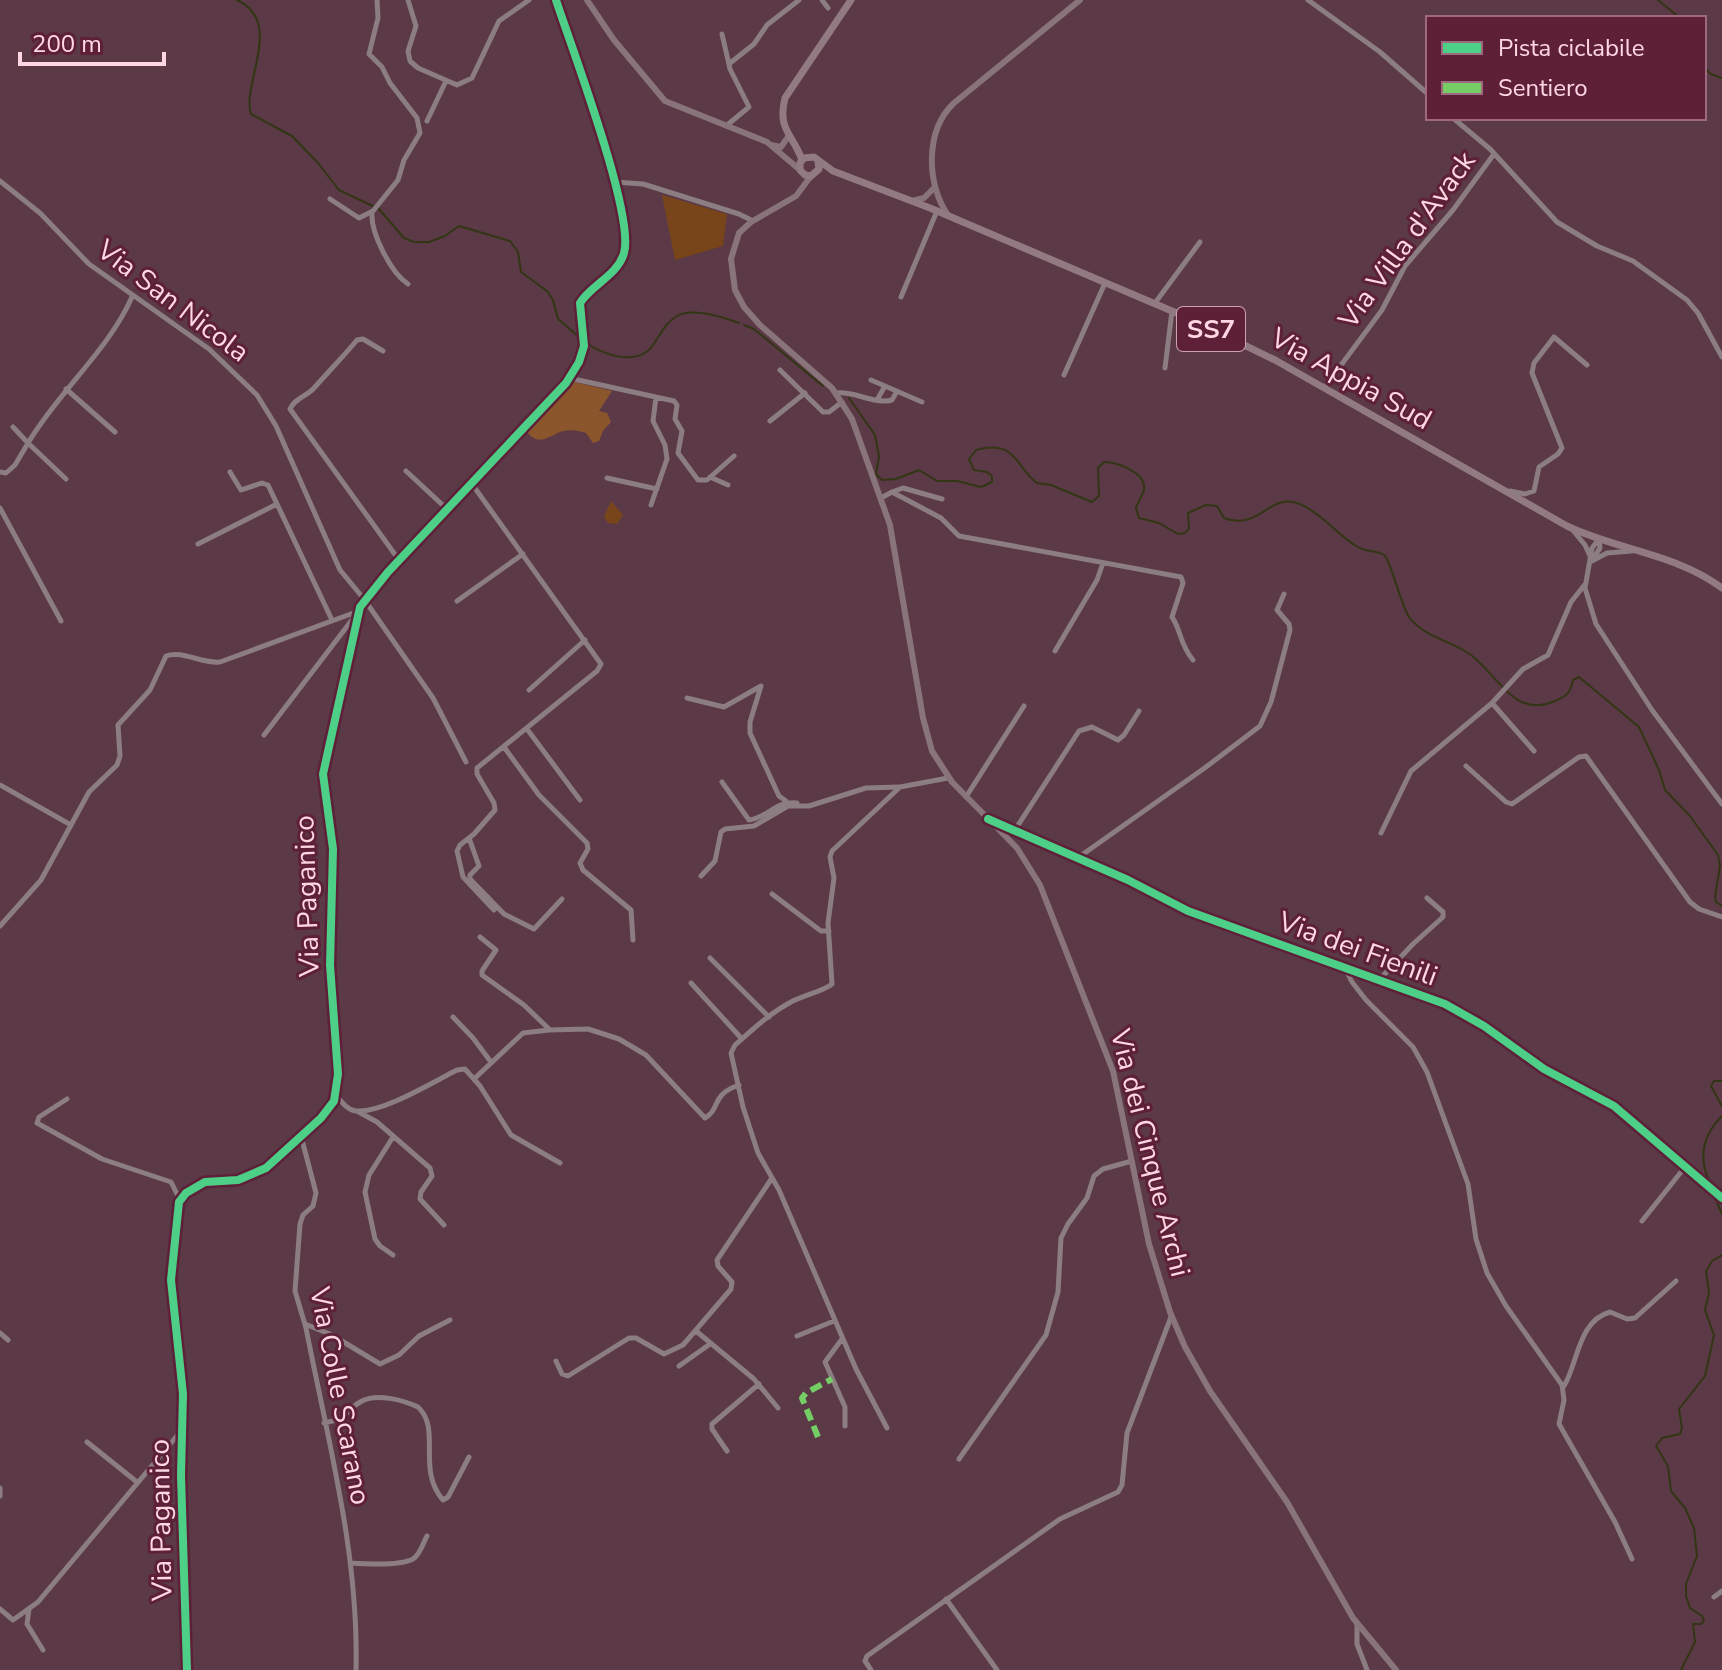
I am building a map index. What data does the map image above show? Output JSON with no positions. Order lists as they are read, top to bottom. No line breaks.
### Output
{"streets":{"main road":["SS7","Via Appia Sud","Via dei Cinque Archi"],"street":["Via Villa d'Avack","Via San Nicola","Via Paganico","Via dei Fienili","Via Colle Scarano"]},"crossings":[["Via Villa d'Avack","Via Appia Sud"],["Via San Nicola","Via Paganico"],["SS7","Via Appia Sud"],["Via dei Fienili","Via dei Cinque Archi"]],"legend":["Pista ciclabile","Sentiero"],"scale_bar":"200 m"}
